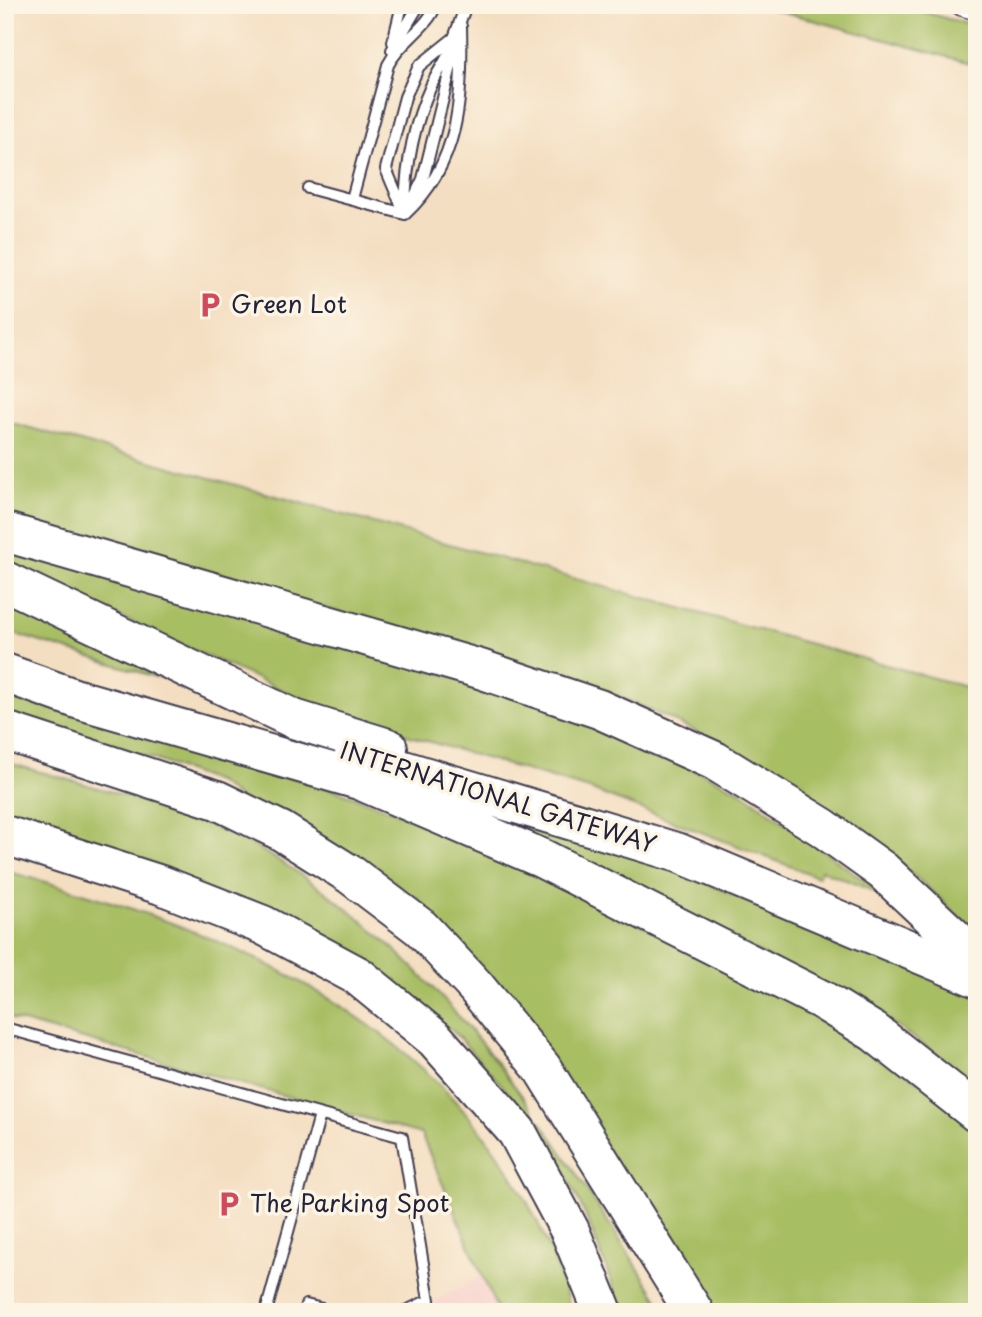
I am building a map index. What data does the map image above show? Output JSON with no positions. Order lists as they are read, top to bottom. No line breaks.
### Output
{"streets":{"highway":["INTERNATIONAL GATEWAY"]},"places":{"parking":["Green Lot","The Parking Spot"]}}
